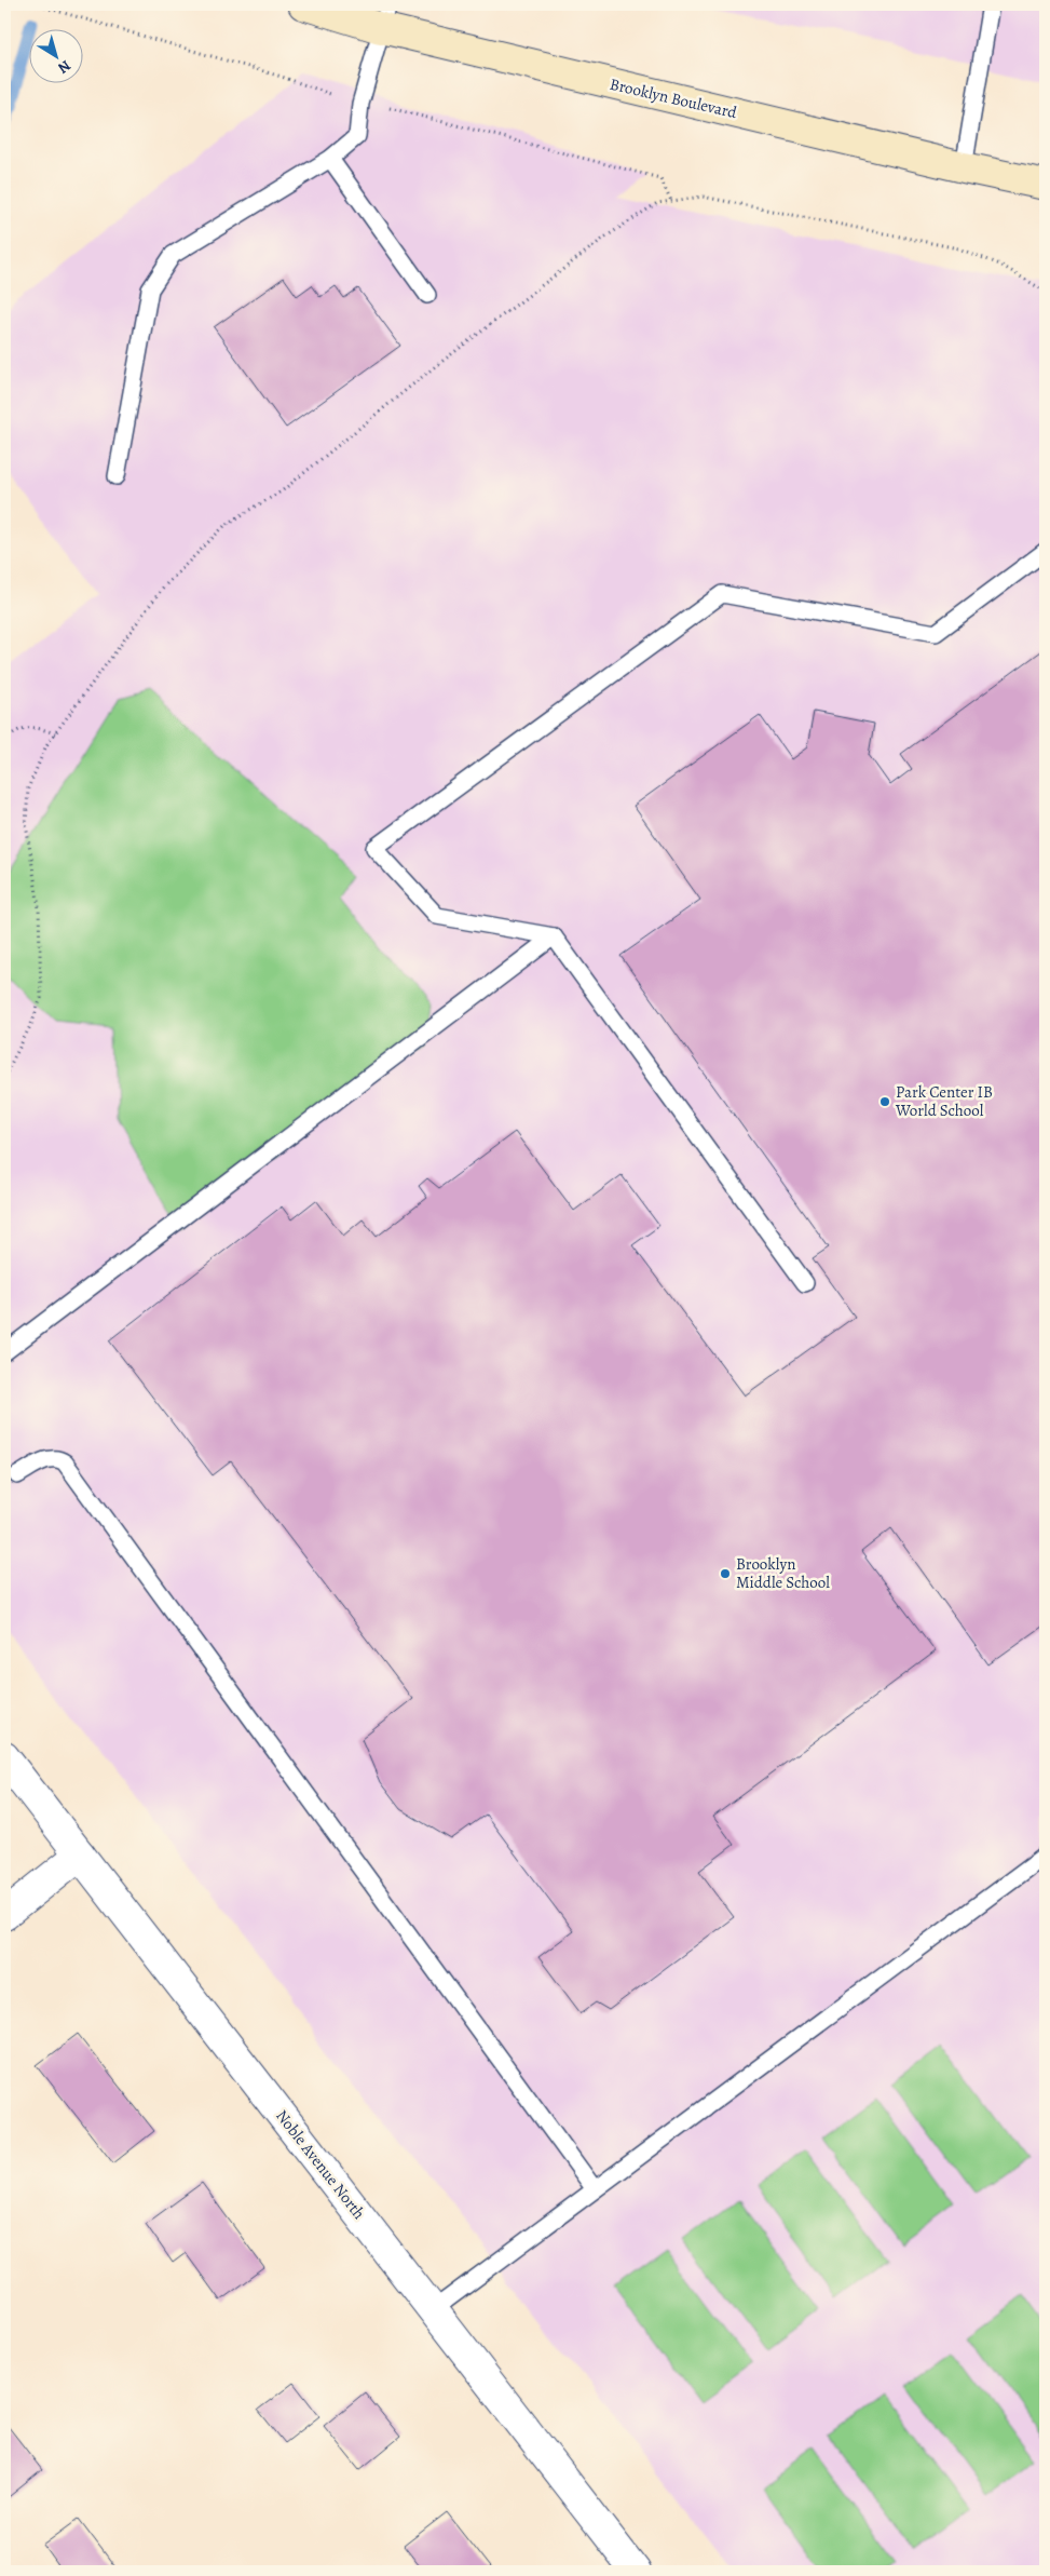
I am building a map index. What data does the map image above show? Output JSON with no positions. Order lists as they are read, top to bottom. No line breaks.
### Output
{"streets":{"main road":["Brooklyn Boulevard"],"street":["Noble Avenue North"]},"places":["Park Center IB World School","Brooklyn Middle School"],"north":"bottom right"}
